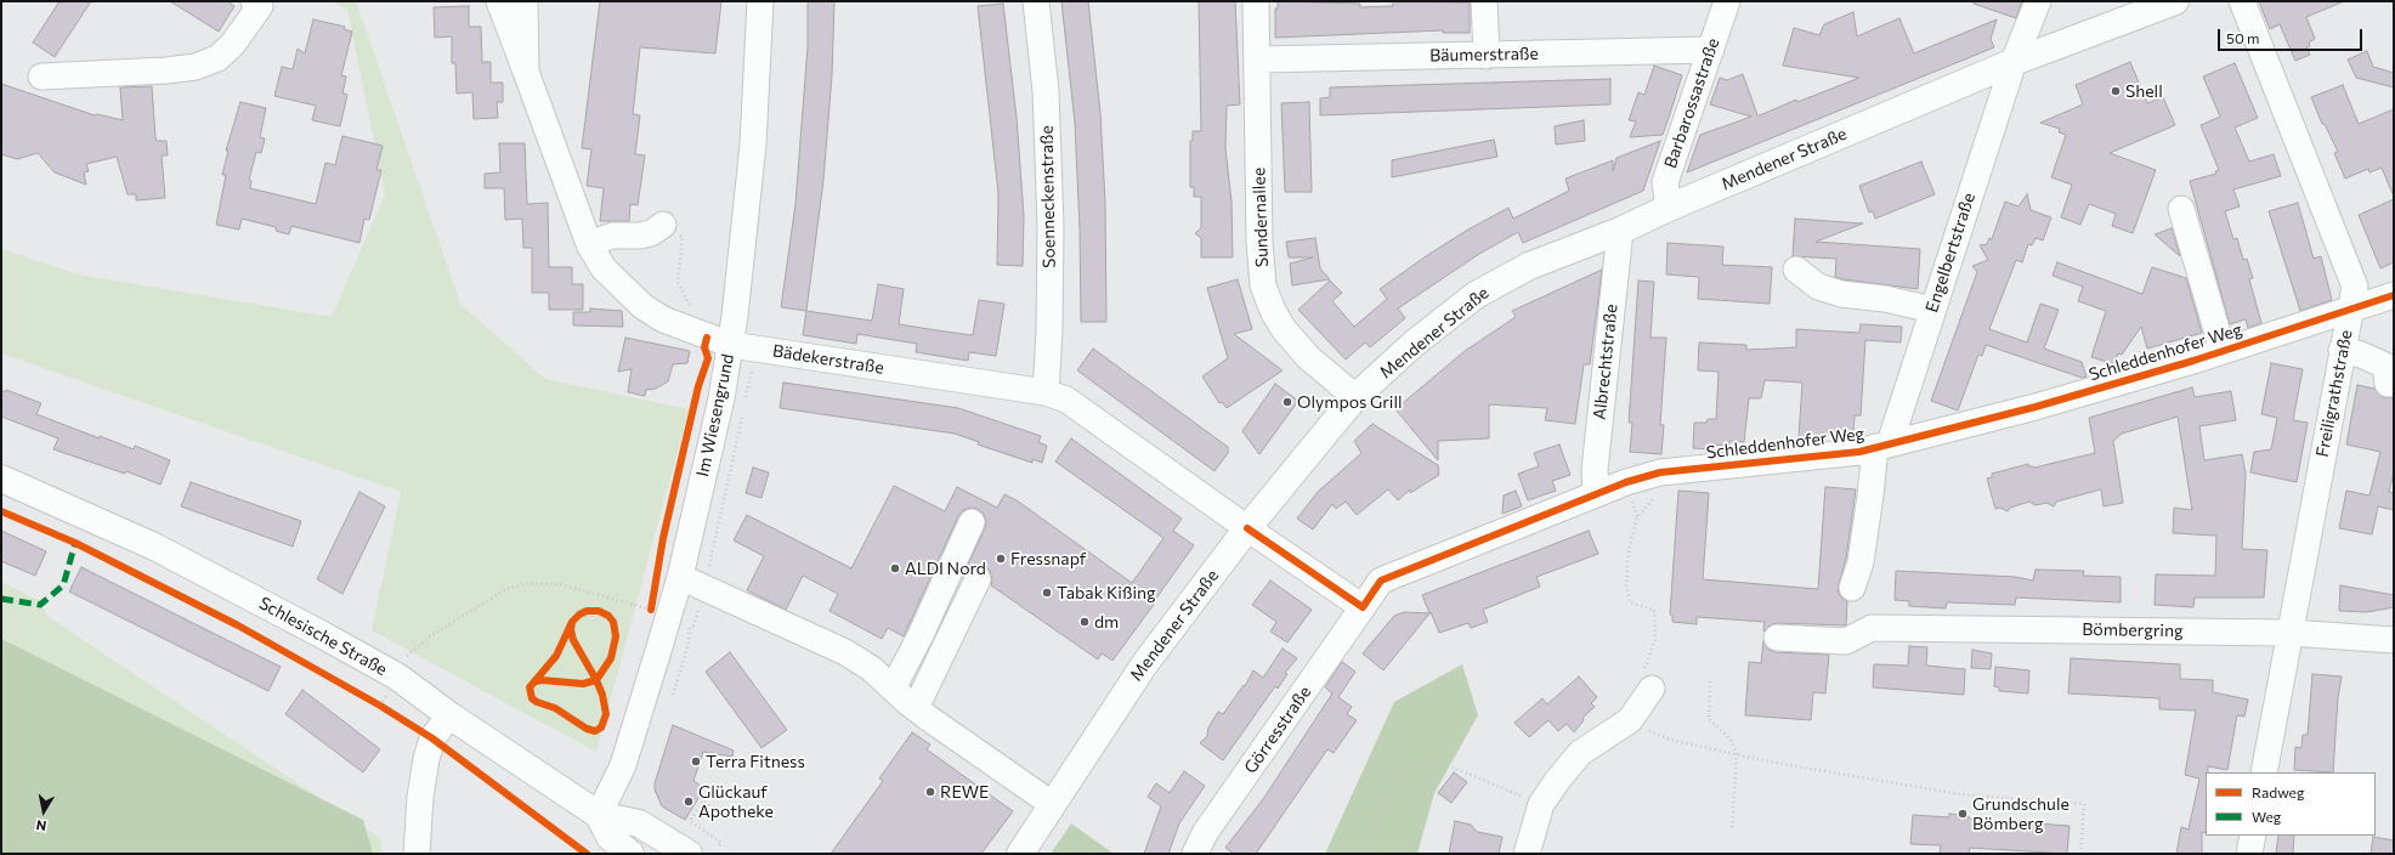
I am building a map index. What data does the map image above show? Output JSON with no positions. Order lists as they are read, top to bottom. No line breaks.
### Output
{"streets":{"main road":["Mendener Straße","Schlesische Straße"],"street":["Bäumerstraße","Barbarossastraße","Soenneckenstraße","Sundernallee","Engelbertstraße","Schleddenhofer Weg","Bädekerstraße","Albrechtstraße","Freiligrathstraße","Im Wiesengrund","Bömbergring","Görresstraße"]},"crossings":[["Bäumerstraße","Barbarossastraße"],["Bäumerstraße","Sundernallee"],["Barbarossastraße","Mendener Straße"],["Mendener Straße","Sundernallee"],["Mendener Straße","Engelbertstraße"],["Mendener Straße","Bädekerstraße"],["Mendener Straße","Albrechtstraße"],["Soenneckenstraße","Bädekerstraße"],["Engelbertstraße","Schleddenhofer Weg"],["Schleddenhofer Weg","Albrechtstraße"],["Schleddenhofer Weg","Freiligrathstraße"],["Schleddenhofer Weg","Görresstraße"],["Bädekerstraße","Im Wiesengrund"],["Freiligrathstraße","Bömbergring"],["Im Wiesengrund","Schlesische Straße"]],"places":["Shell","Olympos Grill","Fressnapf","ALDI Nord","Tabak Kißing","dm","Terra Fitness","REWE","Glückauf Apotheke","Grundschule Bömberg"],"legend":["Radweg","Weg"],"scale_bar":"50 m","north":"bottom"}
